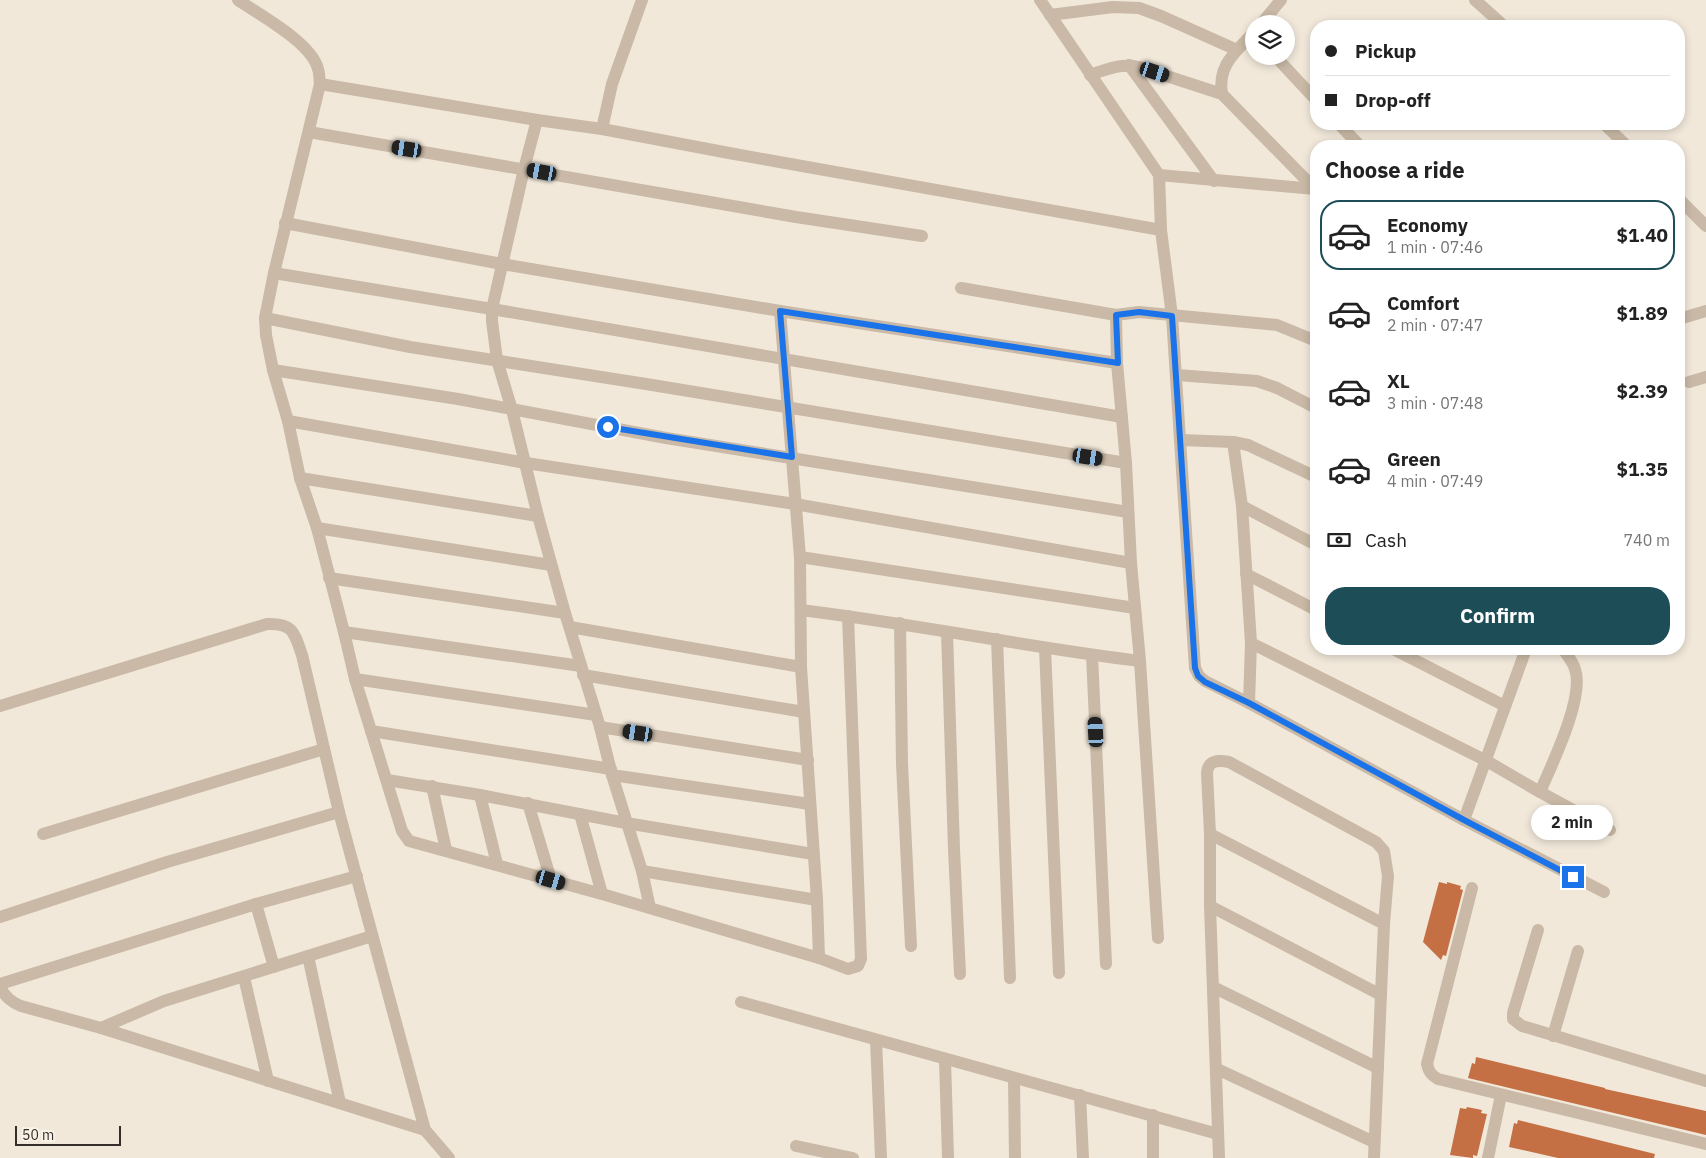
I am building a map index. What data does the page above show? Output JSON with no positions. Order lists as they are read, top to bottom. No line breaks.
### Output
{"scale_bar":"50 m","page":{"banner":["Pickup","Drop-off"],"heading":"Choose a ride","list":[{"name":"Economy","note":"1 min · 07:46","value":"$1.40"},{"name":"Comfort","note":"2 min · 07:47","value":"$1.89"},{"name":"XL","note":"3 min · 07:48","value":"$2.39"},{"name":"Green","note":"4 min · 07:49","value":"$1.35"}],"pay":["Cash","740 m"],"buttons":"Confirm","bubble":"2 min","scale":"50 m"}}
